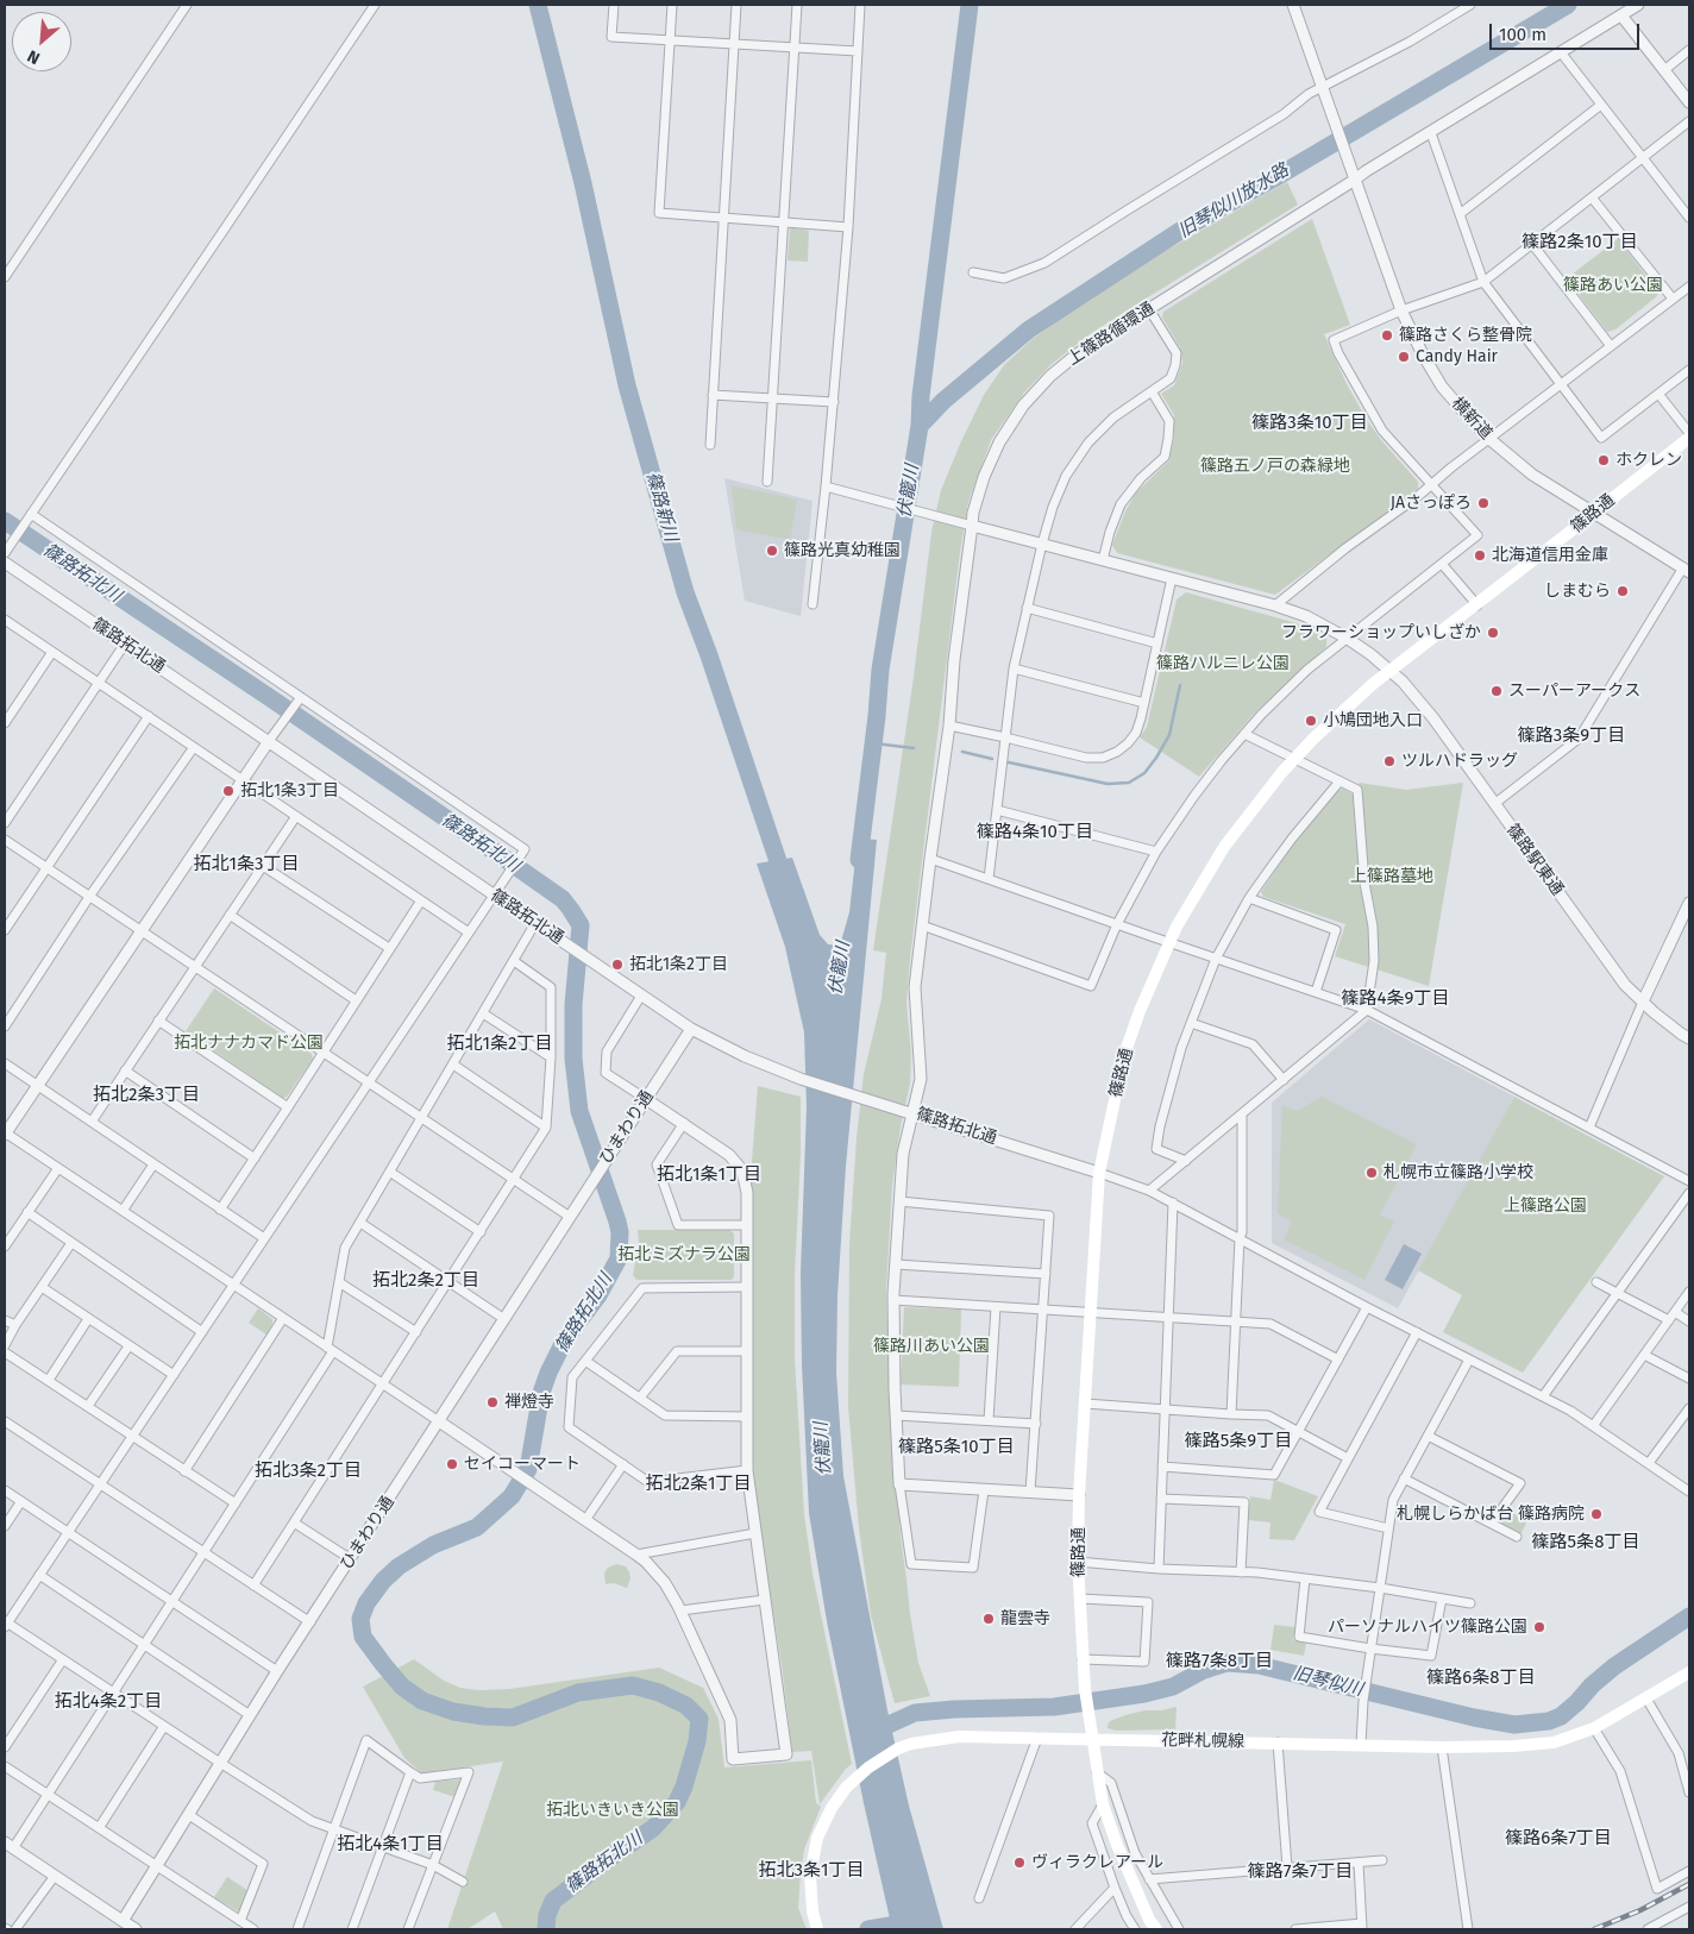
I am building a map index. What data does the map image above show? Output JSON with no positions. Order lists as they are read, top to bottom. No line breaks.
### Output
{"streets":{"main road":["篠路通","花畔札幌線"],"street":["上篠路循環通","横新道","篠路拓北通","篠路駅東通","ひまわり通"]},"crossings":[["上篠路循環通","横新道"],["上篠路循環通","篠路拓北通"],["横新道","篠路通"],["篠路通","篠路拓北通"],["篠路通","篠路駅東通"],["篠路通","花畔札幌線"],["篠路拓北通","ひまわり通"]],"districts":["篠路2条10丁目","篠路3条10丁目","篠路3条9丁目","篠路4条10丁目","拓北1条3丁目","篠路4条9丁目","拓北1条2丁目","拓北2条3丁目","拓北1条1丁目","拓北2条2丁目","篠路5条9丁目","篠路5条10丁目","拓北3条2丁目","拓北2条1丁目","篠路5条8丁目","篠路7条8丁目","篠路6条8丁目","拓北4条2丁目","篠路6条7丁目","拓北4条1丁目","拓北3条1丁目","篠路7条7丁目"],"water":["旧琴似川放水路","伏籠川","篠路新川","篠路拓北川","旧琴似川"],"parks":["篠路あい公園","篠路五ノ戸の森緑地","篠路ハルニレ公園","上篠路墓地","拓北ナナカマド公園","上篠路公園","拓北ミズナラ公園","篠路川あい公園","拓北いきいき公園"],"places":["篠路さくら整骨院","Candy Hair","ホクレン","JAさっぽろ","篠路光真幼稚園","北海道信用金庫","しまむら","フラワーショップいしざか","スーパーアークス","小鳩団地入口","ツルハドラッグ","拓北1条3丁目","拓北1条2丁目","札幌市立篠路小学校","禅燈寺","セイコーマート","札幌しらかば台 篠路病院","龍雲寺","パーソナルハイツ篠路公園","ヴィラクレアール"],"scale_bar":"100 m","north":"bottom left"}
